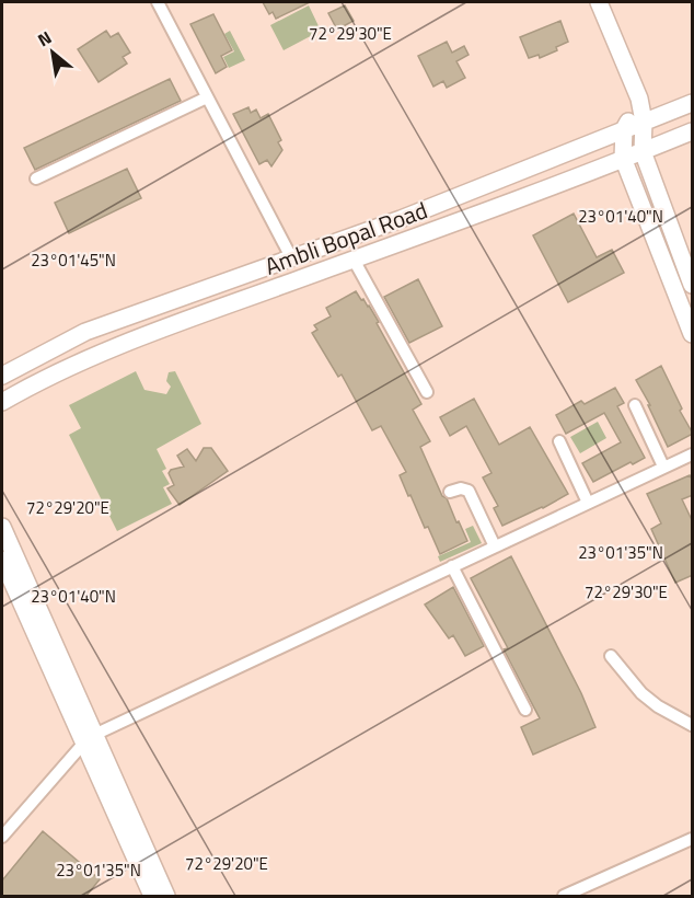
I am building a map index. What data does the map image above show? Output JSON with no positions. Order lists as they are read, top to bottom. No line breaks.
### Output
{"streets":{"street":["Ambli Bopal Road"]},"north":"top left","coordinates":["72°29'30\"E","23°01'40\"N","23°01'45\"N","72°29'20\"E","23°01'35\"N"]}
